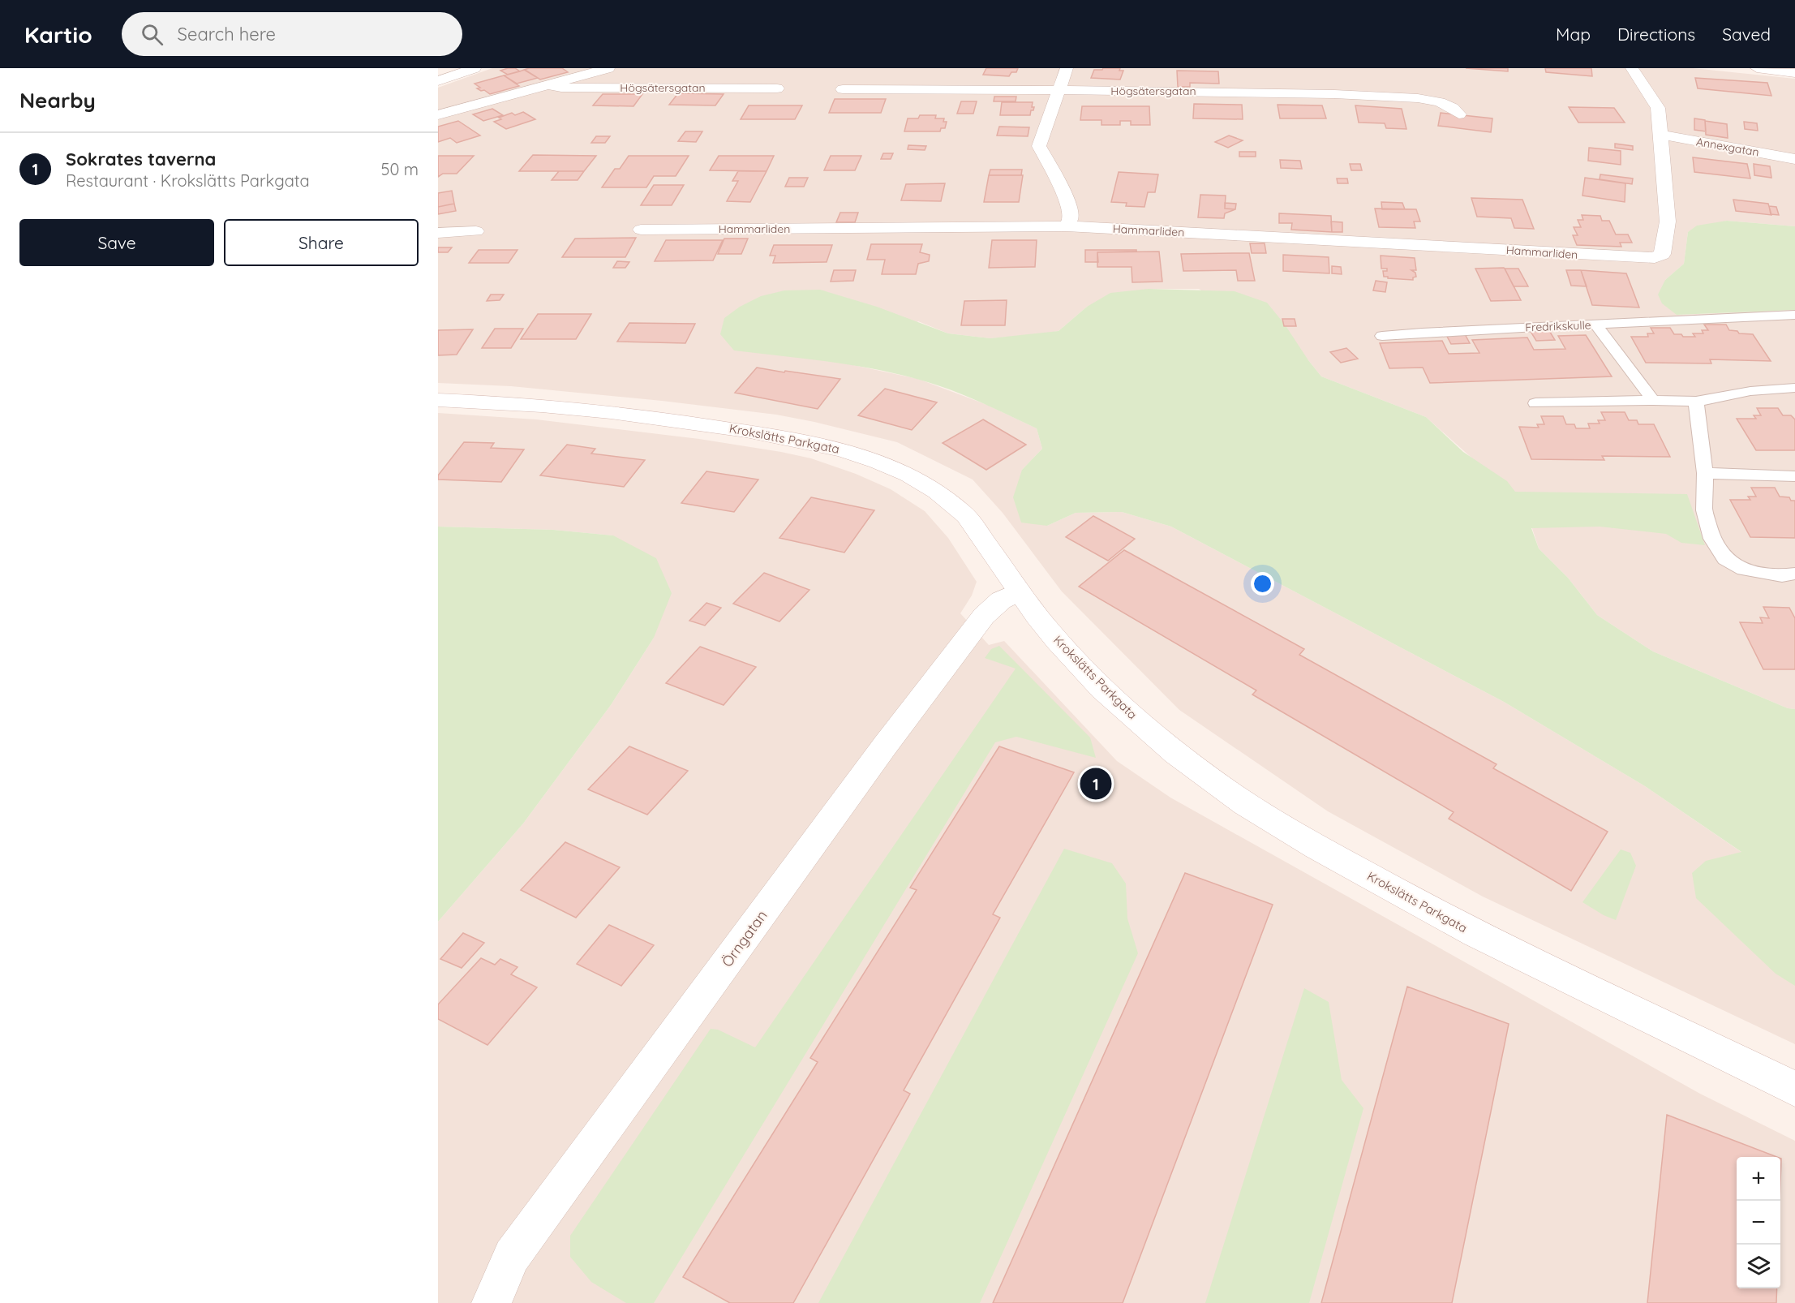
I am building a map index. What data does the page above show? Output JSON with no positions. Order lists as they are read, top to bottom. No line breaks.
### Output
{"streets":{"street":["Högsätersgatan","Annexgatan","Hammarliden","Krokslätts Parkgata","Örngatan"],"lane":["Fredrikskulle"]},"crossings":[["Annexgatan","Hammarliden"],["Krokslätts Parkgata","Örngatan"]],"page":{"header":"Kartio","search":"Search here","nav":["Map","Directions","Saved"],"heading":"Nearby","list":[{"mark":"1","name":"Sokrates taverna","note":"Restaurant · Krokslätts Parkgata","value":"50 m"}],"buttons":["Save","Share"],"pins":"1","map_buttons":["+","−"]}}
